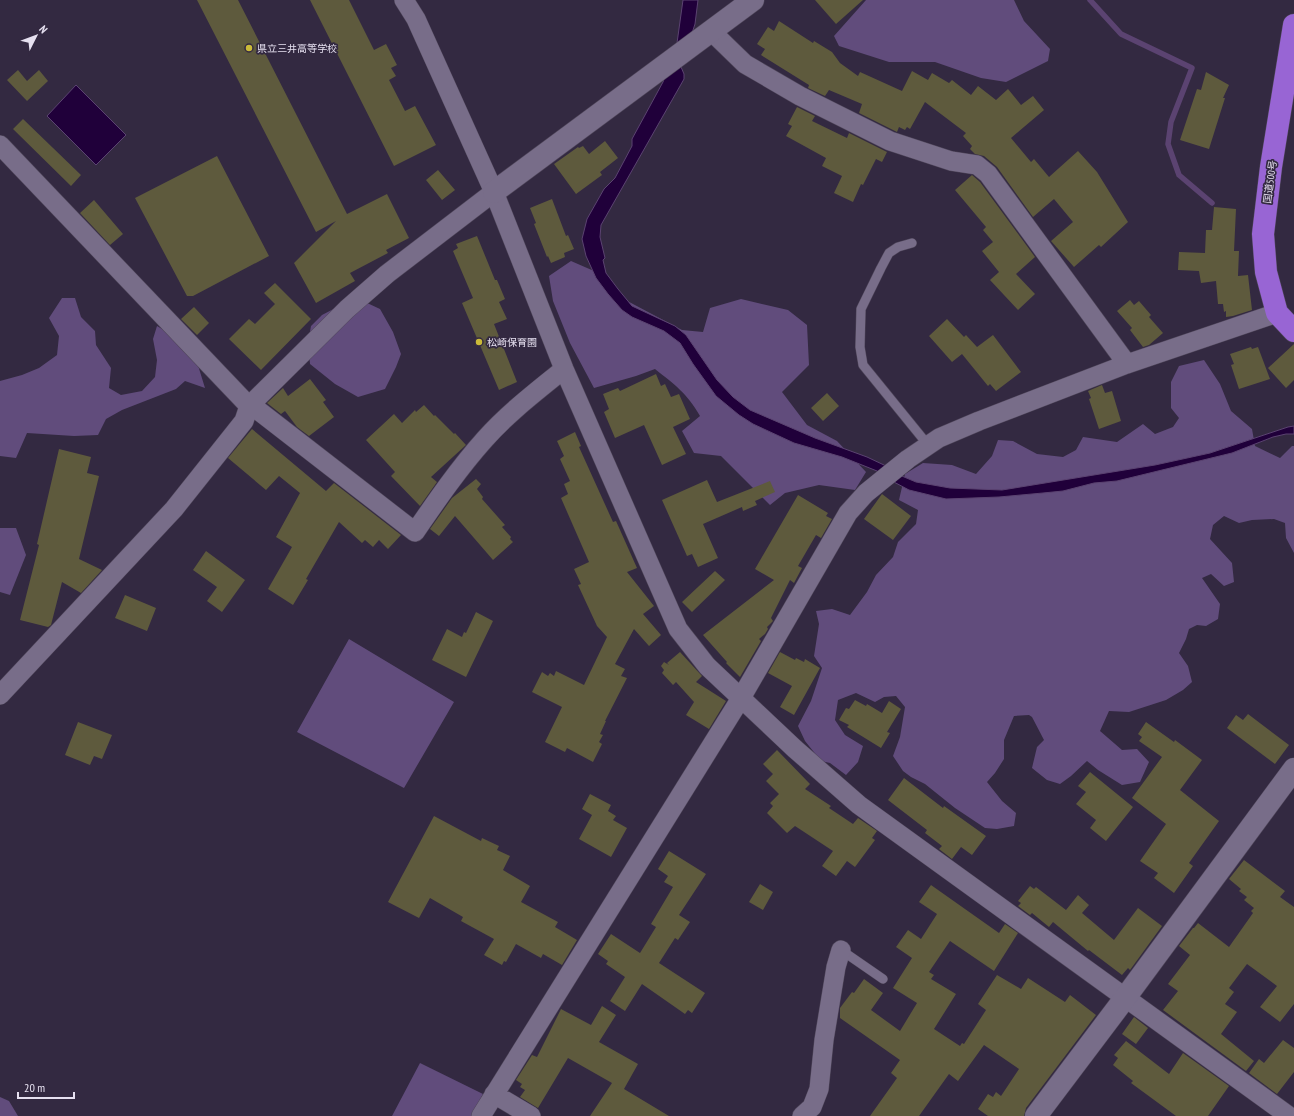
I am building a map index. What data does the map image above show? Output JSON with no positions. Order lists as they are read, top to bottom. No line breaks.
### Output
{"streets":{"highway":["国道500号"]},"places":["県立三井高等学校","松崎保育園"],"scale_bar":"20 m","north":"top right"}
